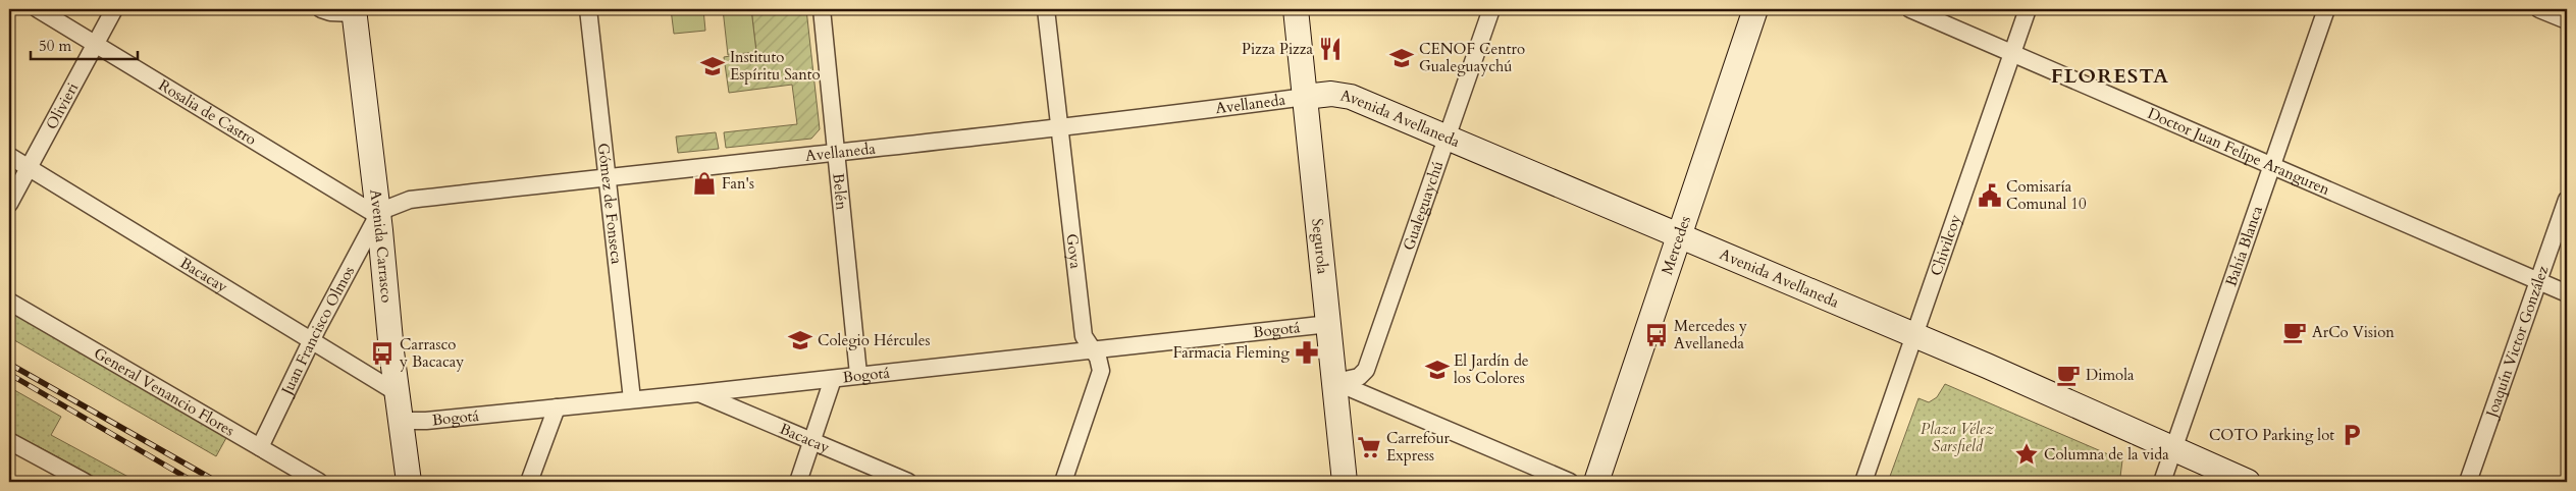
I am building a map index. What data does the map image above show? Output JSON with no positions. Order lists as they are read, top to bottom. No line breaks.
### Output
{"streets":{"main road":["Avenida Avellaneda","Avenida Carrasco","Segurola","Mercedes"],"street":["Avellaneda","Olivieri","Rosalia de Castro","Doctor Juan Felipe Aranguren","Belén","Gómez de Fonseca","Gualeguaychú","Chivilcoy","Bahía Blanca","Goya","Bacacay","Bogotá","Juan Francisco Olmos","Joaquín Victor González","General Venancio Flores"]},"crossings":[["Avellaneda","Rosalia de Castro"],["Avellaneda","Avenida Avellaneda"],["Avellaneda","Belén"],["Avellaneda","Gómez de Fonseca"],["Avellaneda","Avenida Carrasco"],["Avellaneda","Segurola"],["Avellaneda","Goya"],["Avellaneda","Juan Francisco Olmos"],["Olivieri","Rosalia de Castro"],["Olivieri","Bacacay"],["Rosalia de Castro","Avenida Carrasco"],["Rosalia de Castro","Juan Francisco Olmos"],["Avenida Avellaneda","Gualeguaychú"],["Avenida Avellaneda","Segurola"],["Avenida Avellaneda","Mercedes"],["Avenida Avellaneda","Chivilcoy"],["Avenida Avellaneda","Bahía Blanca"],["Doctor Juan Felipe Aranguren","Chivilcoy"],["Doctor Juan Felipe Aranguren","Bahía Blanca"],["Doctor Juan Felipe Aranguren","Joaquín Victor González"],["Belén","Bogotá"],["Gómez de Fonseca","Bogotá"],["Gualeguaychú","Segurola"],["Avenida Carrasco","Bacacay"],["Avenida Carrasco","Bogotá"],["Avenida Carrasco","Juan Francisco Olmos"],["Segurola","Bogotá"],["Goya","Bogotá"],["Bacacay","Bogotá"],["Bacacay","Juan Francisco Olmos"],["Juan Francisco Olmos","General Venancio Flores"]],"districts":["FLORESTA"],"parks":["Plaza Vélez Sarsfield"],"places":{"restaurant":["Pizza Pizza"],"school or university":["CENOF Centro Gualeguaychú","Instituto Espíritu Santo","Colegio Hércules","El Jardín de los Colores"],"shop":["Fan's"],"public building":["Comisaría Comunal 10"],"cafe":["ArCo Vision","Dimola"],"bus stop":["Mercedes y Avellaneda","Carrasco y Bacacay"],"pharmacy":["Farmacia Fleming"],"parking":["COTO Parking lot"],"supermarket":["Carrefour Express"],"place":["Columna de la vida"]},"scale_bar":"50 m"}
